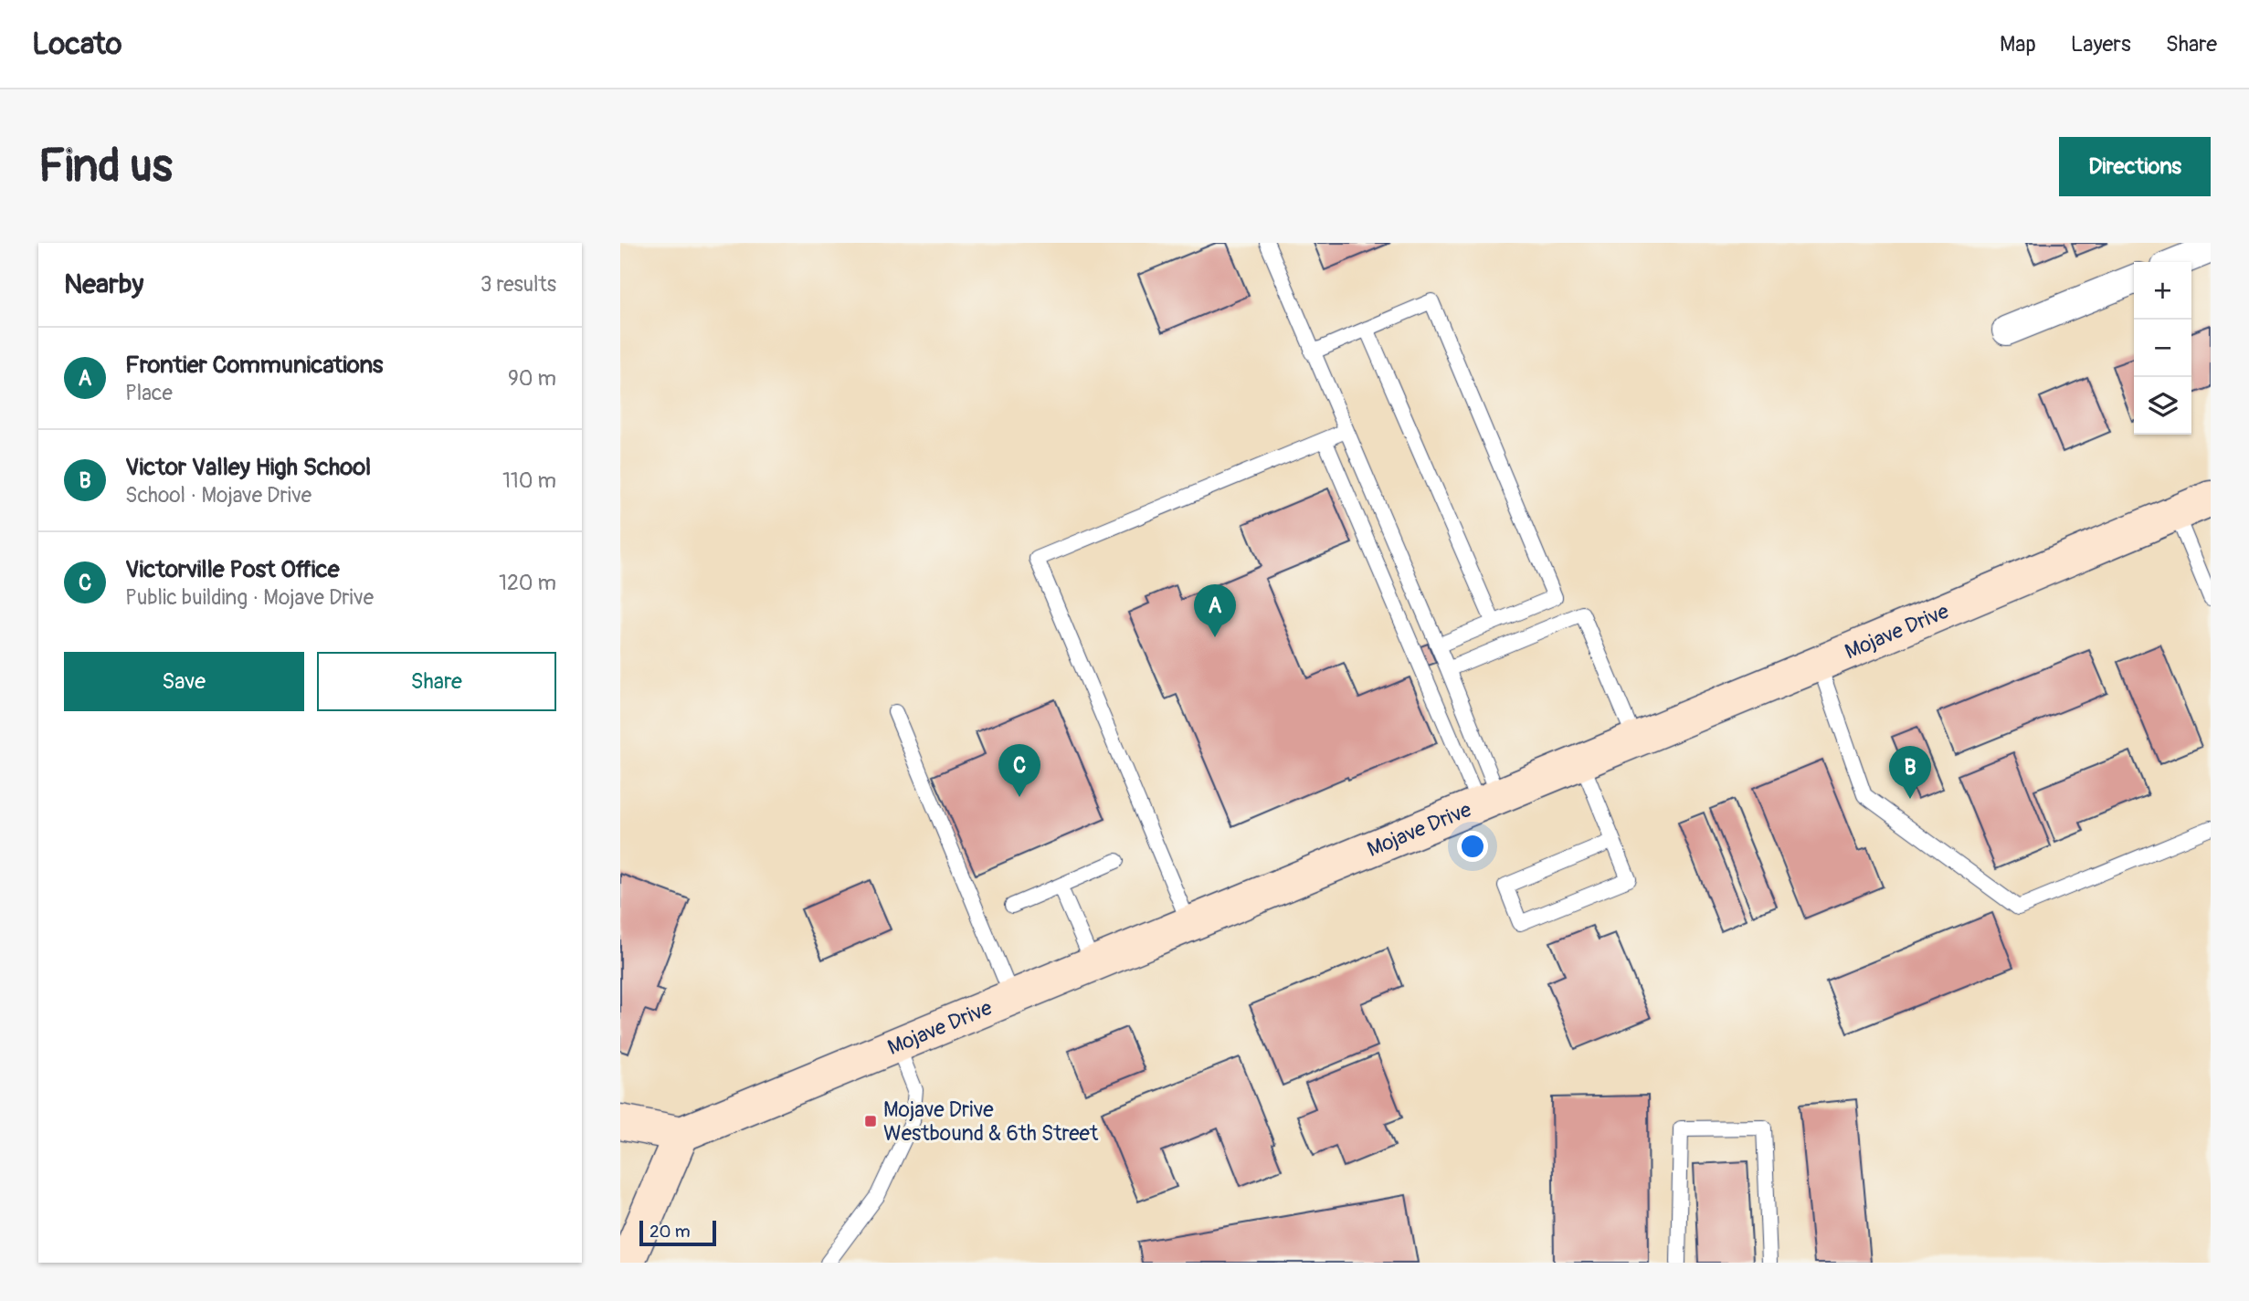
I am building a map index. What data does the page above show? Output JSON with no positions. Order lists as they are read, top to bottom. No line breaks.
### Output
{"streets":{"main road":["Mojave Drive"]},"places":{"transit":["Mojave Drive Westbound & 6th Street"]},"scale_bar":"20 m","page":{"header":"Locato","nav":["Map","Layers","Share"],"buttons":["Directions",["Save","Share"]],"title":"Find us","heading":["Nearby","3 results"],"map_buttons":["+","−"],"list":[{"mark":"A","name":"Frontier Communications","note":"Place","value":"90 m"},{"mark":"B","name":"Victor Valley High School","note":"School · Mojave Drive","value":"110 m"},{"mark":"C","name":"Victorville Post Office","note":"Public building · Mojave Drive","value":"120 m"}],"pins":["A","C","B"],"scale":"20 m"}}
